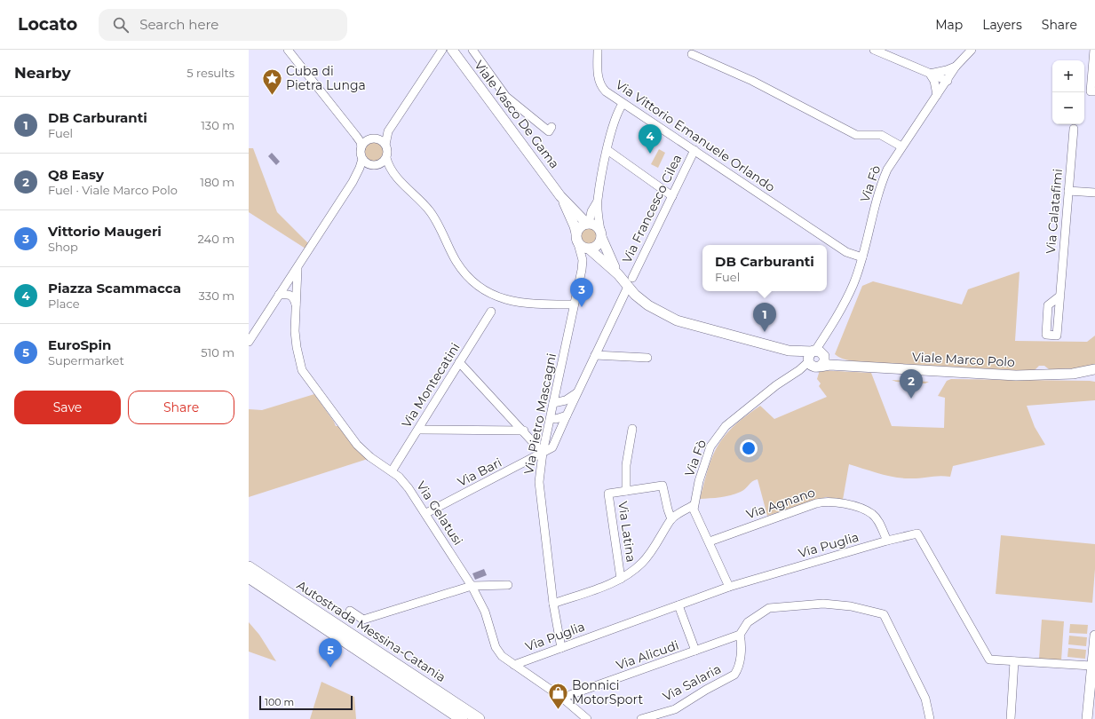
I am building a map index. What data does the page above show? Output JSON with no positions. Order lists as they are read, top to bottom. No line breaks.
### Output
{"streets":{"highway":["Autostrada Messina-Catania"],"main road":["Viale Vasco De Gama","Viale Marco Polo"],"street":["Via Vittorio Emanuele Orlando","Via Fò","Via Francesco Cilea","Via Calatafimi","Via Montecatini","Via Pietro Mascagni","Via Bari","Via Agnano","Via Gelatusi","Via Latina","Via Puglia","Via Alicudi","Via Salaria"]},"crossings":[["Via Vittorio Emanuele Orlando","Via Fò"],["Via Vittorio Emanuele Orlando","Via Francesco Cilea"],["Via Fò","Viale Marco Polo"],["Via Francesco Cilea","Via Bari"],["Via Montecatini","Via Gelatusi"],["Via Pietro Mascagni","Via Bari"],["Via Pietro Mascagni","Via Puglia"],["Via Bari","Via Gelatusi"],["Via Agnano","Via Puglia"],["Via Gelatusi","Via Puglia"],["Via Gelatusi","Via Alicudi"],["Via Alicudi","Via Salaria"]],"places":{"place":["Cuba di Pietra Lunga"],"shop":["Bonnici MotorSport"]},"scale_bar":"100 m","page":{"header":"Locato","search":"Search here","nav":["Map","Layers","Share"],"heading":["Nearby","5 results"],"map_buttons":["+","−"],"list":[{"mark":"1","name":"DB Carburanti","note":"Fuel","value":"130 m"},{"mark":"2","name":"Q8 Easy","note":"Fuel · Viale Marco Polo","value":"180 m"},{"mark":"3","name":"Vittorio Maugeri","note":"Shop","value":"240 m"},{"mark":"4","name":"Piazza Scammacca","note":"Place","value":"330 m"},{"mark":"5","name":"EuroSpin","note":"Supermarket","value":"510 m"}],"pins":["4","3","1","2","5"],"popup":["DB Carburanti","Fuel"],"buttons":["Save","Share"],"scale":"100 m"}}
